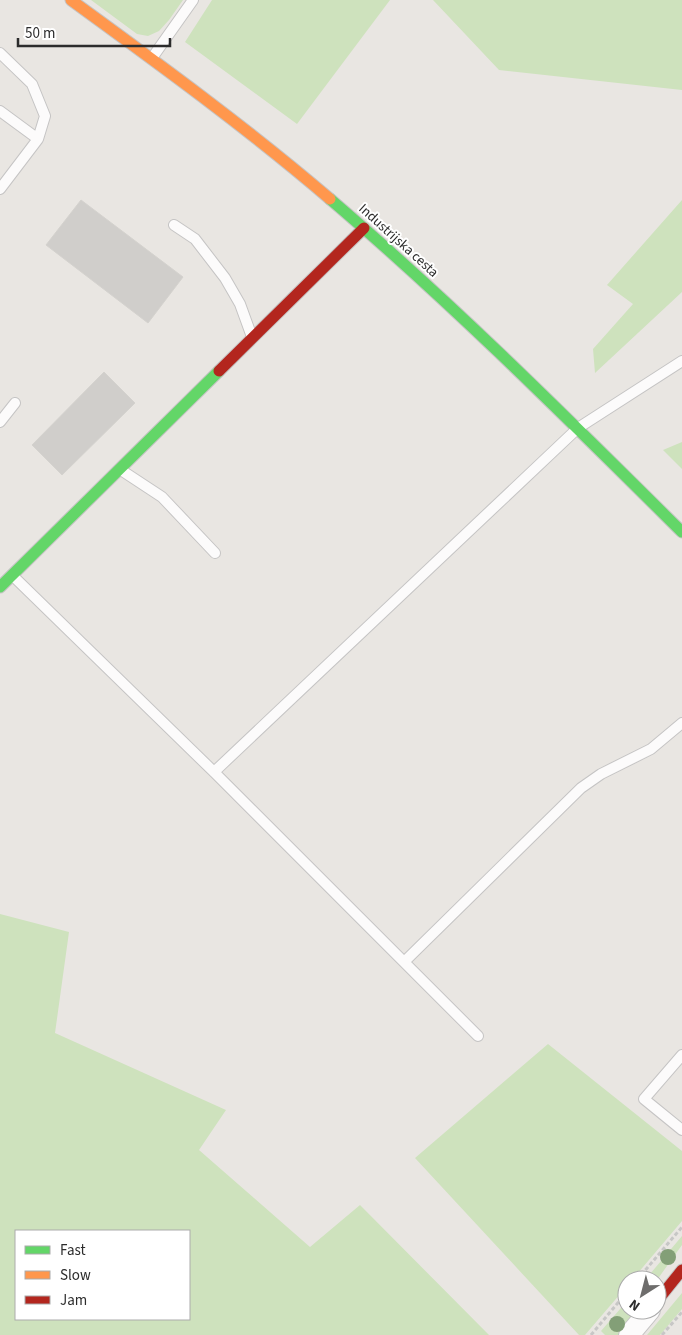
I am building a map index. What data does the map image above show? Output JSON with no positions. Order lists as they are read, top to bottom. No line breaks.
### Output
{"streets":{"street":["Industrijska cesta"]},"legend":["Fast","Slow","Jam"],"scale_bar":"50 m","north":"bottom left"}
